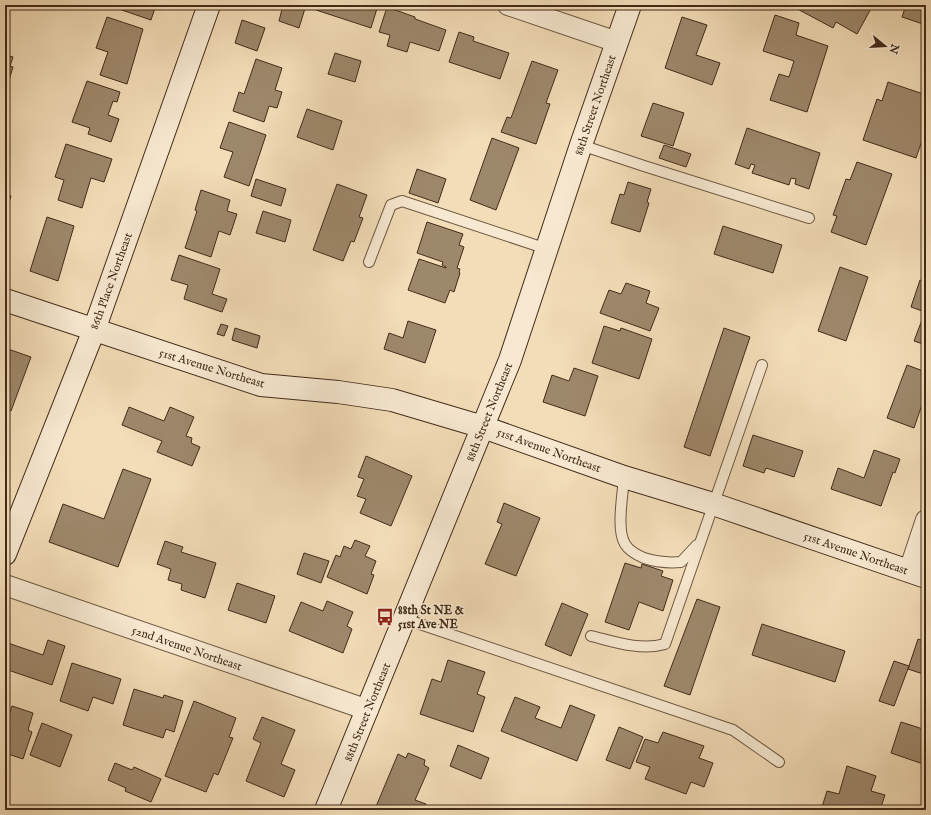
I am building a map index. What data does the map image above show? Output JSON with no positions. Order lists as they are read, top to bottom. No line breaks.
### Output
{"streets":{"street":["88th Street Northeast","86th Place Northeast","51st Avenue Northeast","52nd Avenue Northeast"]},"crossings":[["88th Street Northeast","51st Avenue Northeast"],["88th Street Northeast","52nd Avenue Northeast"],["86th Place Northeast","51st Avenue Northeast"]],"places":{"bus stop":["88th St NE & 51st Ave NE"]},"north":"right"}
